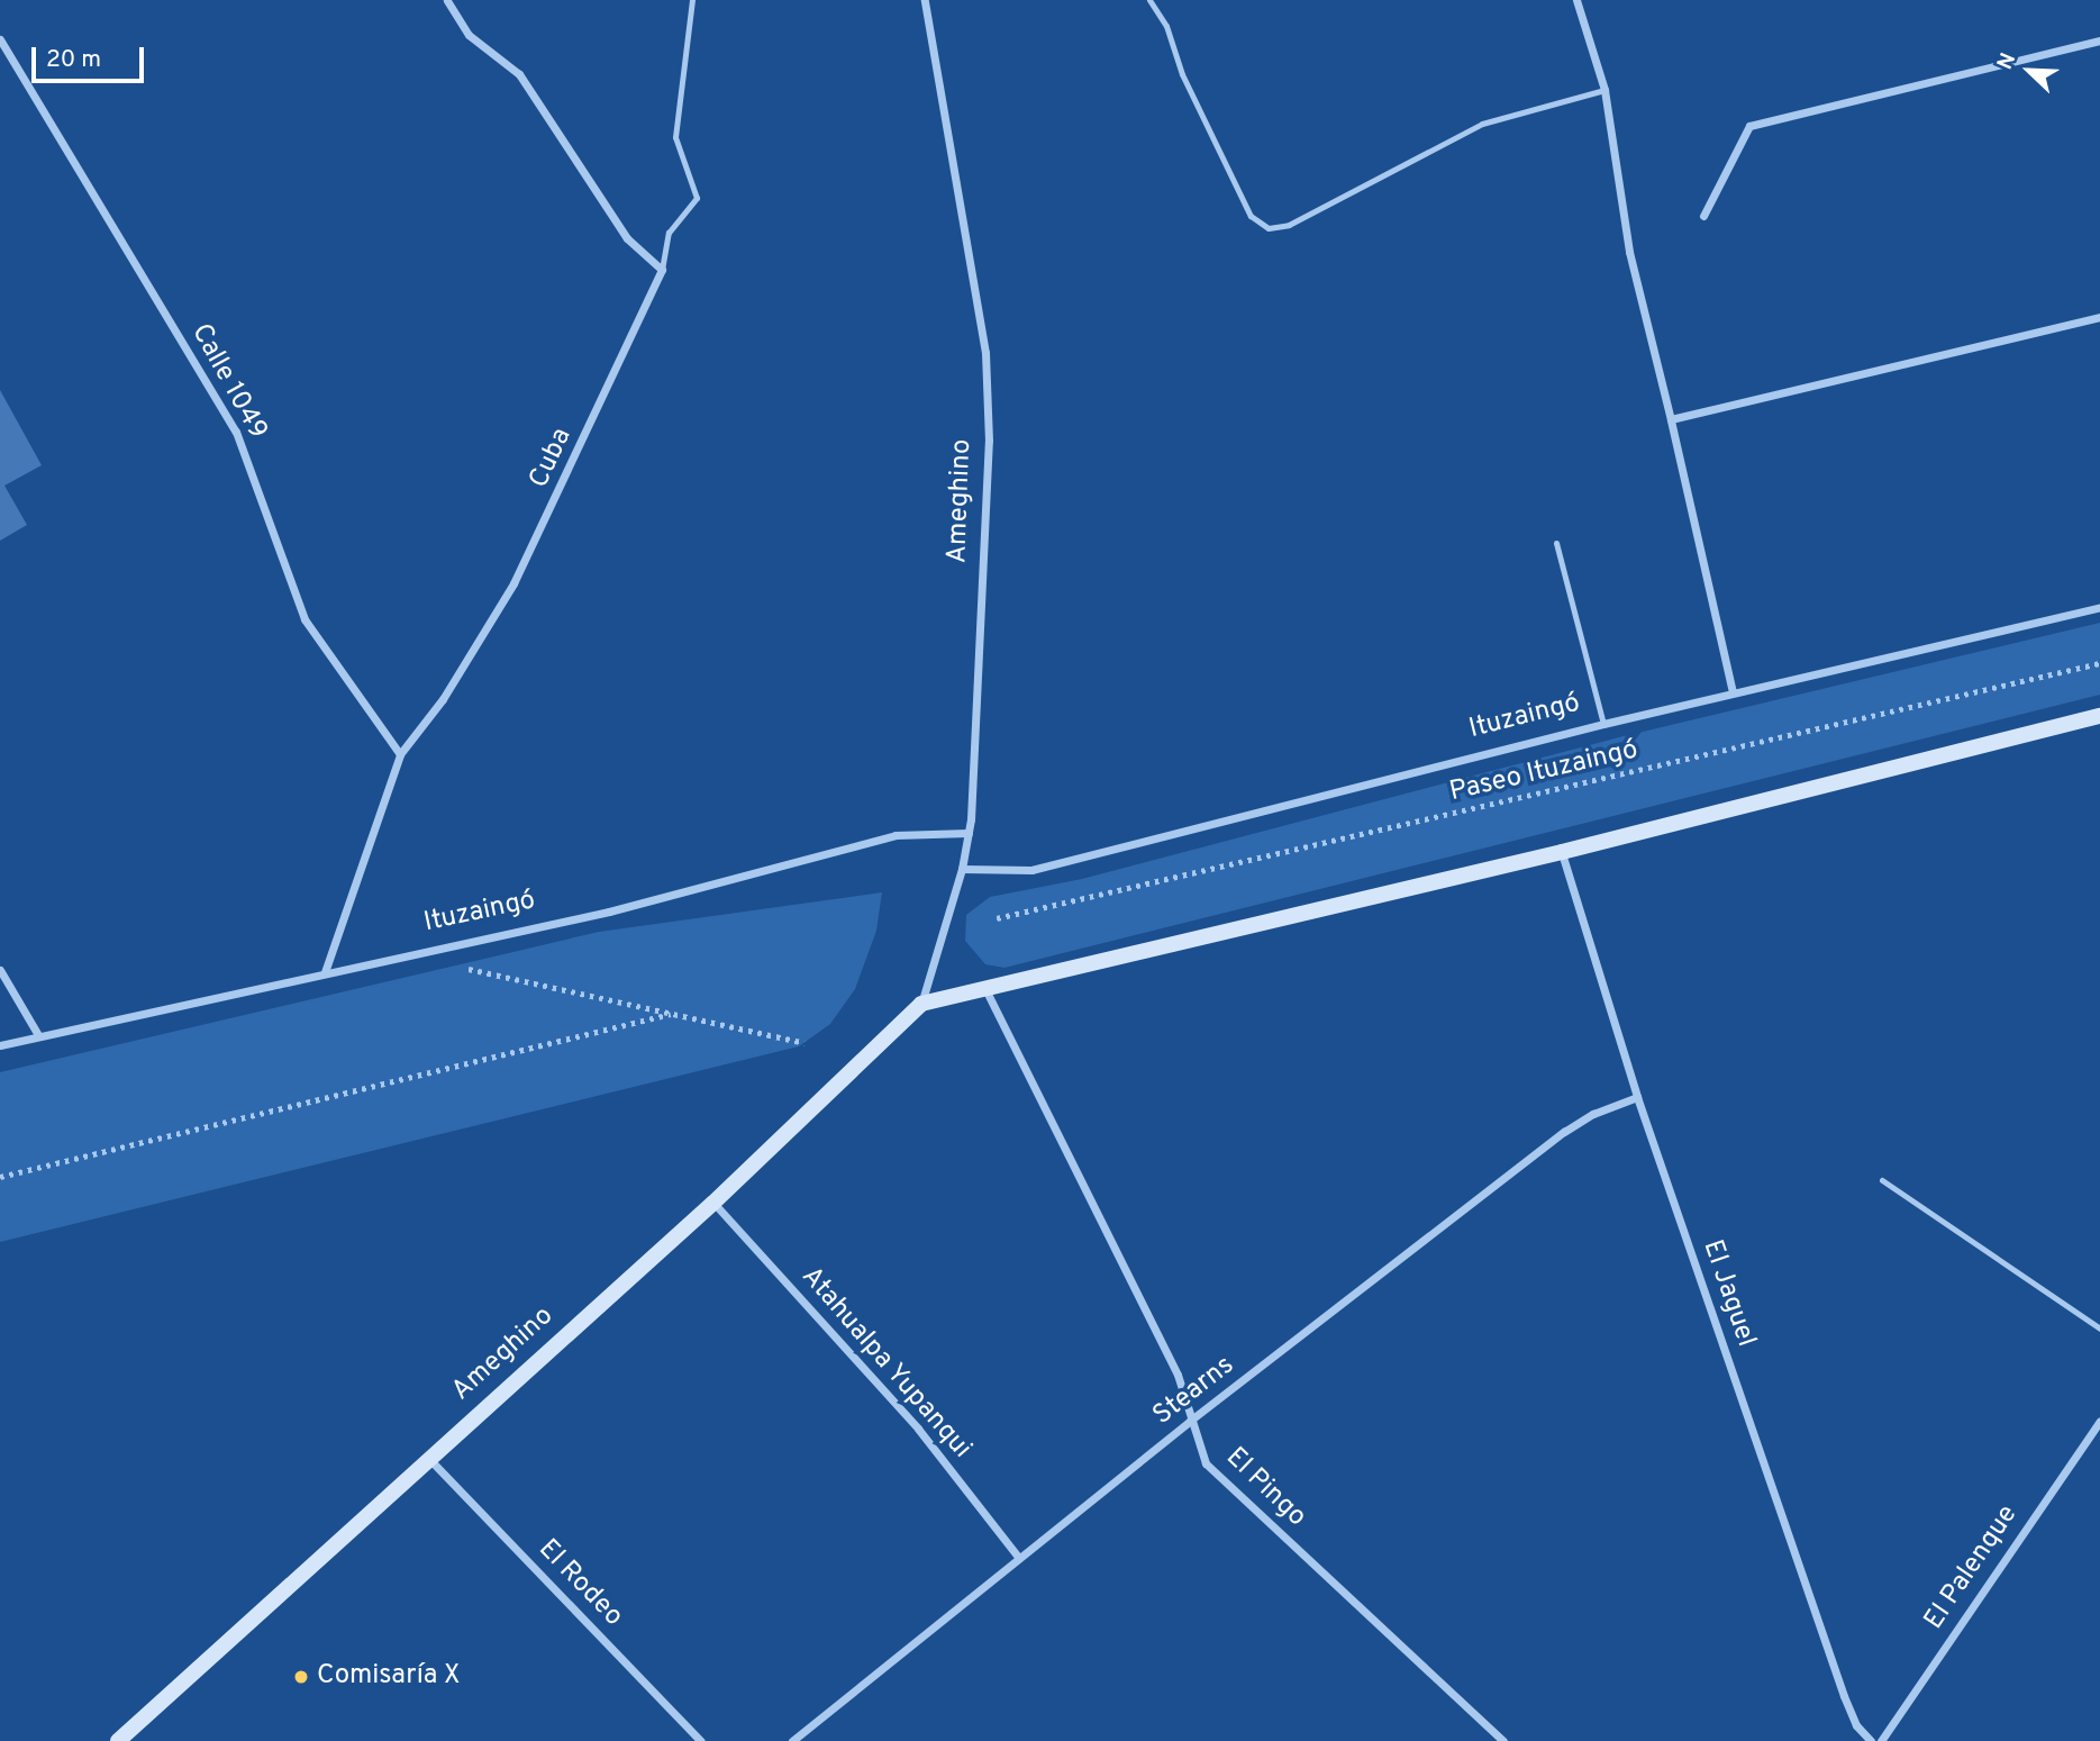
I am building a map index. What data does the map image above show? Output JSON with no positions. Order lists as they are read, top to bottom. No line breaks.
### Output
{"streets":{"street":["Calle 1049","Cuba","Ameghino","Ituzaingó","El Jaguel","Atahualpa Yupanqui","Stearns","El Pingo","El Palenque","El Rodeo"],"path":["Paseo Ituzaingó"]},"crossings":[["Calle 1049","Cuba"],["Cuba","Ituzaingó"],["Ameghino","Ituzaingó"],["Ameghino","Atahualpa Yupanqui"],["Ameghino","El Pingo"],["Ameghino","El Rodeo"],["El Jaguel","Stearns"],["Atahualpa Yupanqui","Stearns"],["Stearns","El Pingo"]],"places":["Comisaría X"],"scale_bar":"20 m","north":"top left"}
